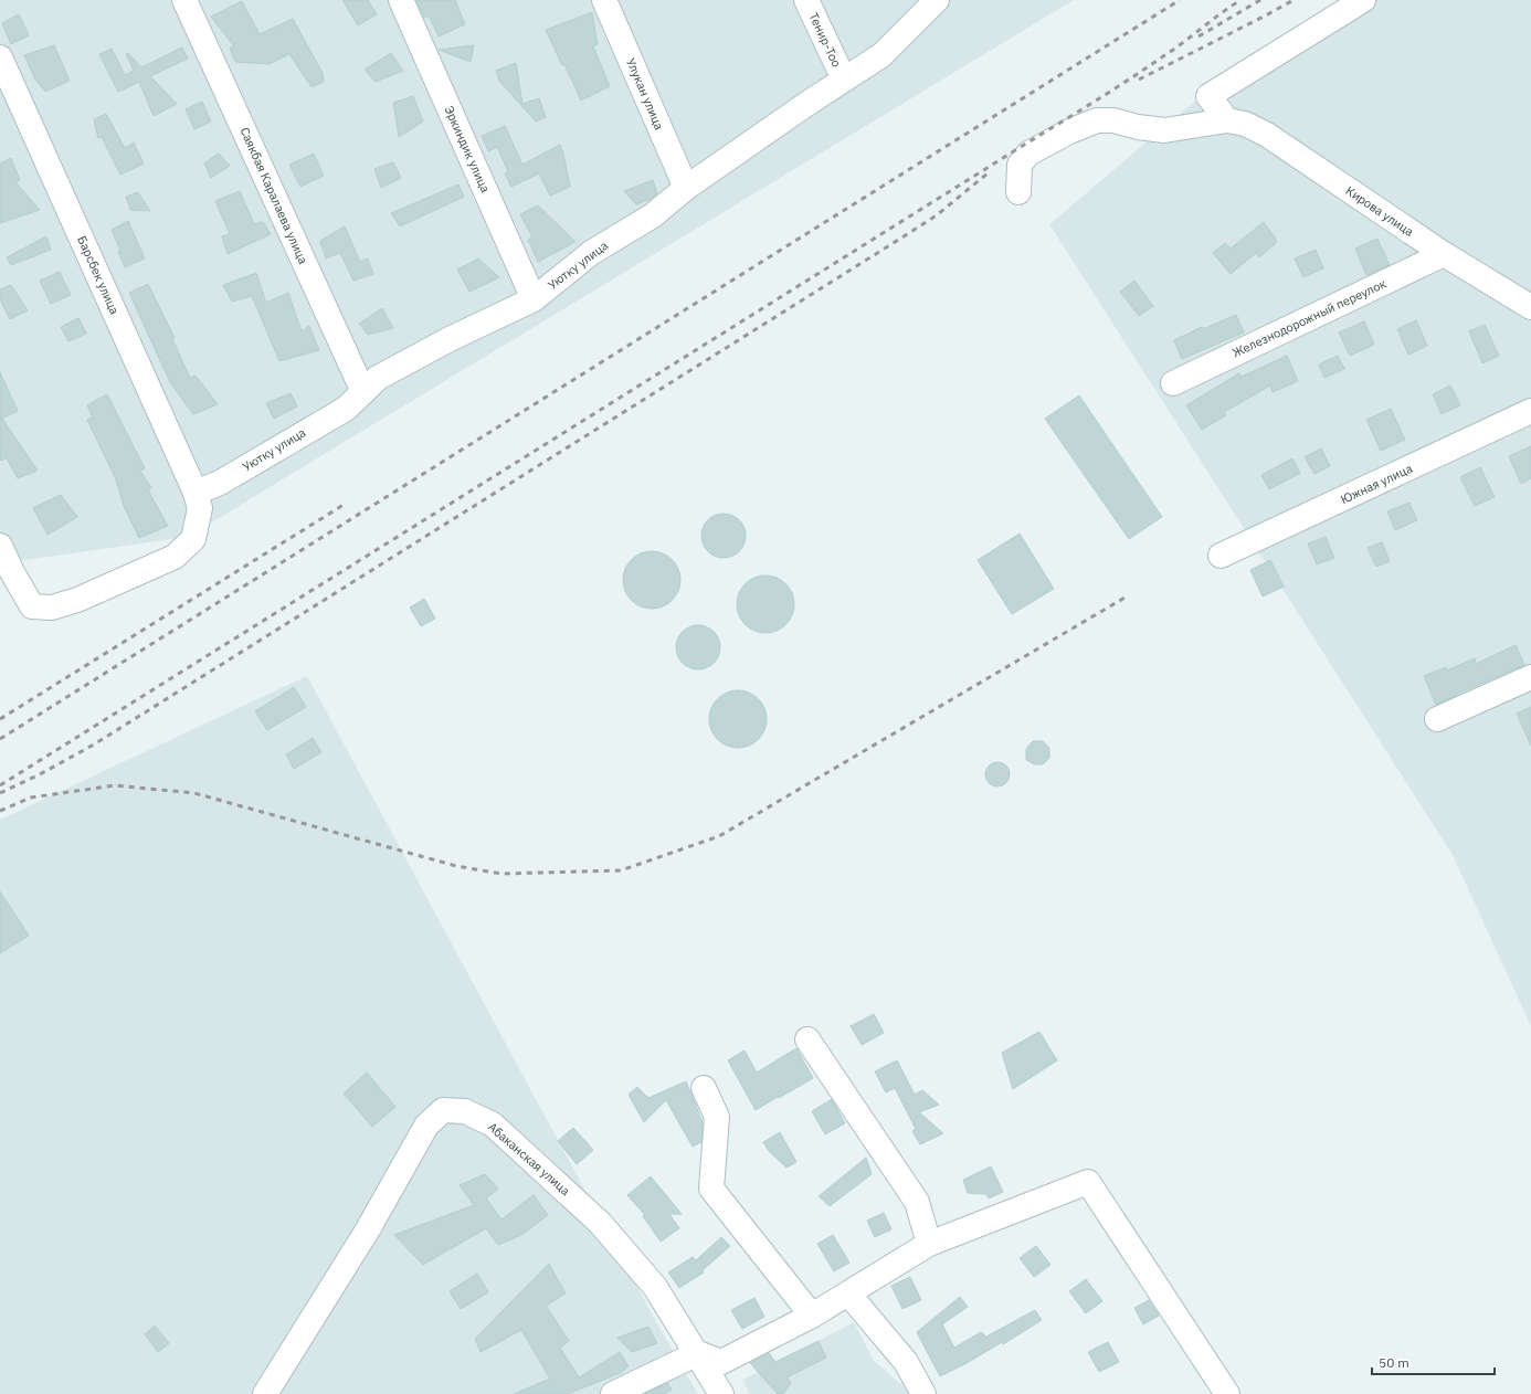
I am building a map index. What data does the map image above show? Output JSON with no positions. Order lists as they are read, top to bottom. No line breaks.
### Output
{"streets":{"street":["Тенир-Тоо","Улукан улица","Эркиндик улица","Саякбая Каралаева улица","Кирова улица","Уютку улица","Барсбек улица","Железнодорожный переулок","Южная улица","Абаканская улица"]},"crossings":[["Тенир-Тоо","Уютку улица"],["Улукан улица","Уютку улица"],["Эркиндик улица","Уютку улица"],["Саякбая Каралаева улица","Уютку улица"],["Кирова улица","Железнодорожный переулок"],["Уютку улица","Барсбек улица"]],"scale_bar":"50 m"}
